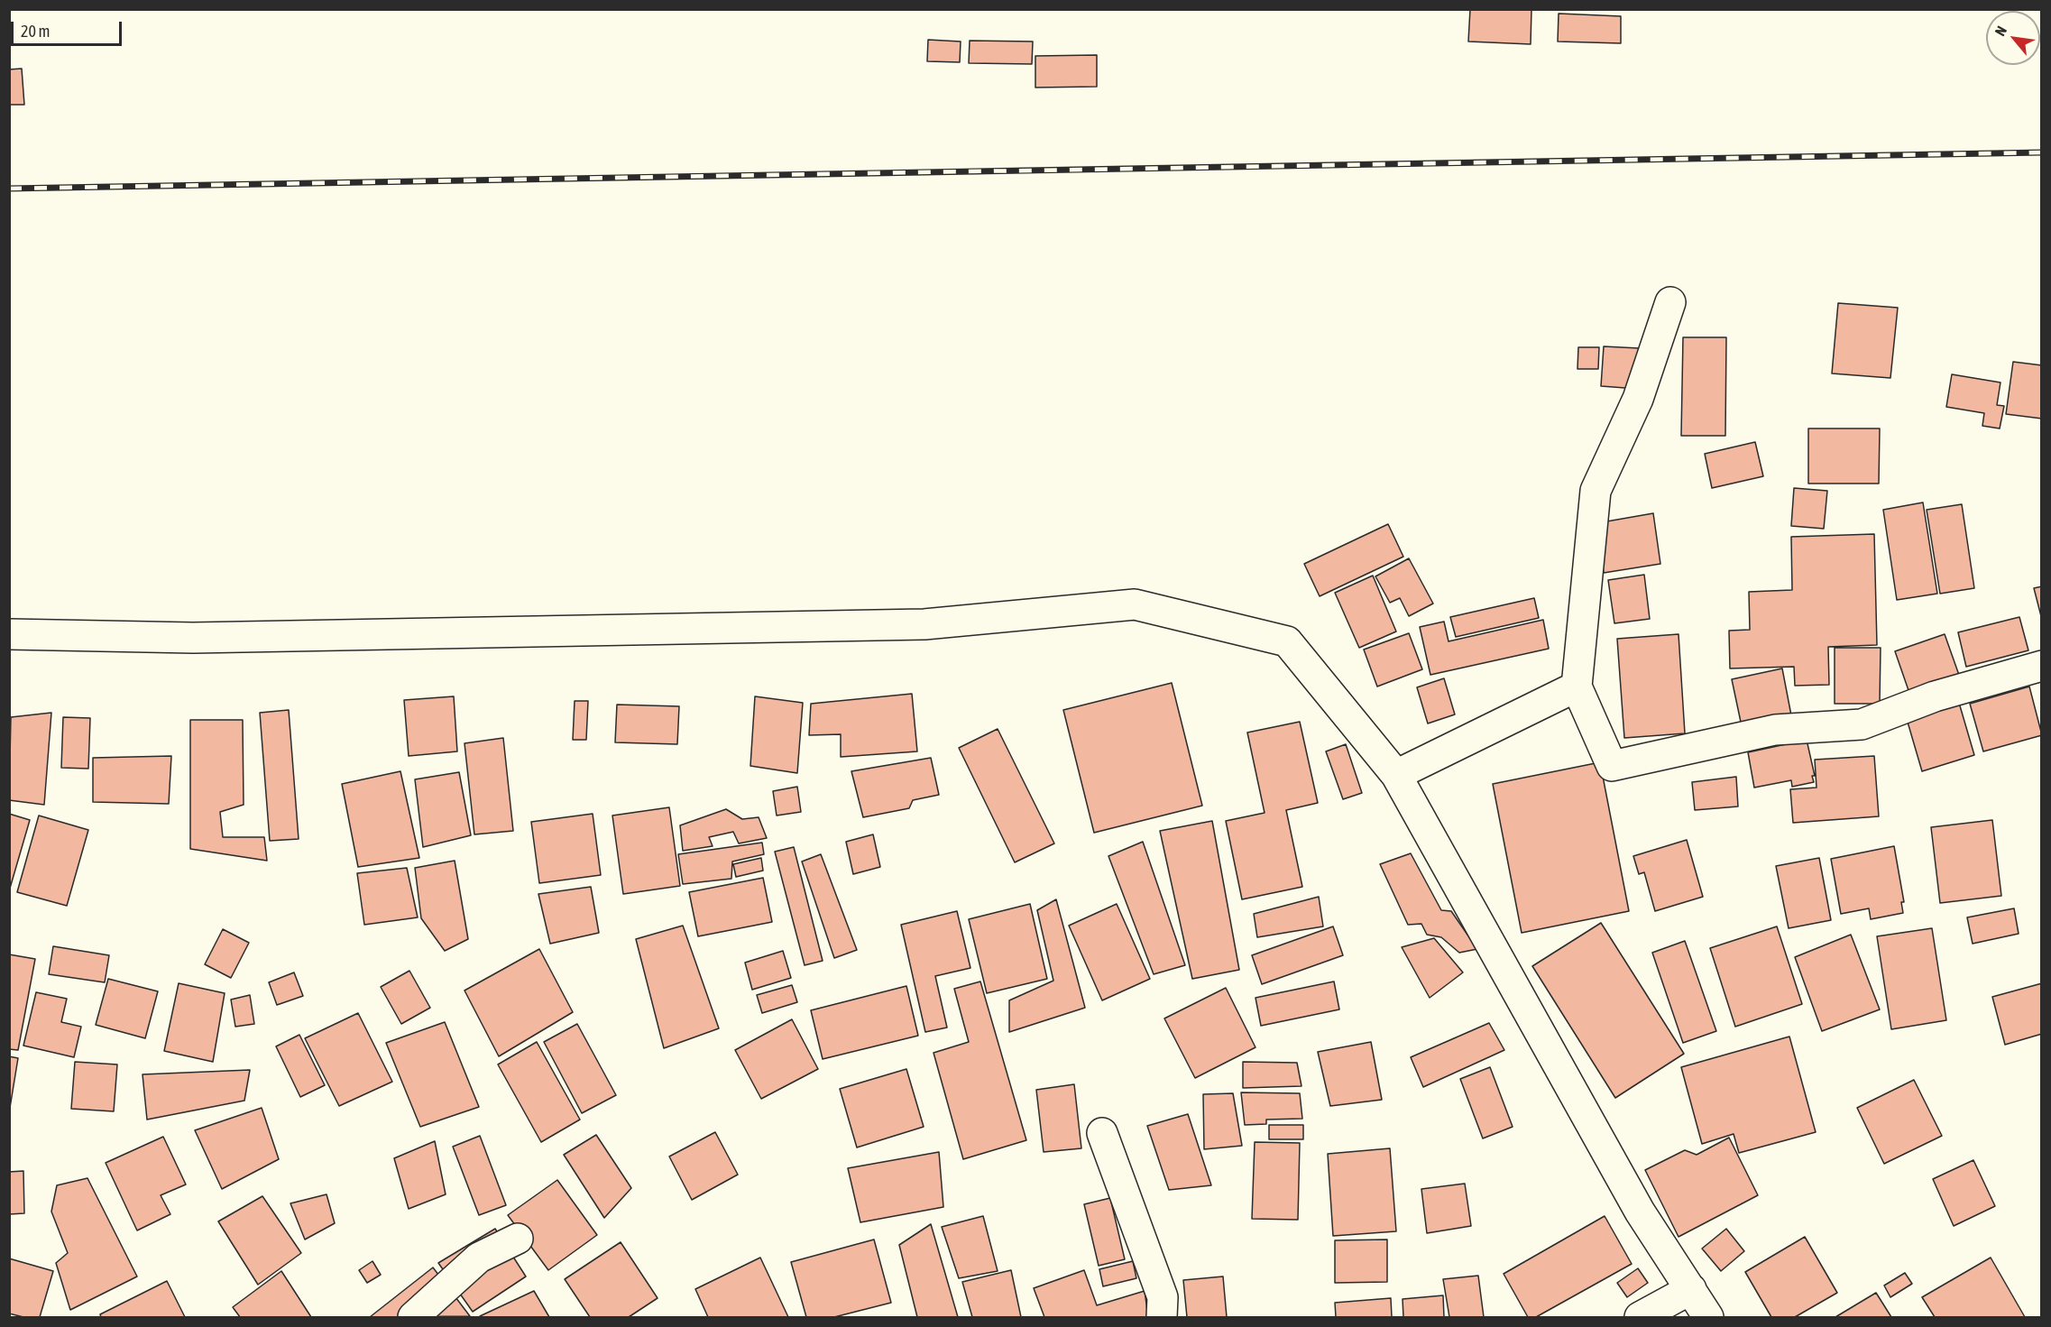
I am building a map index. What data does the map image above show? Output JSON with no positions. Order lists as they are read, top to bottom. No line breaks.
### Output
{"scale_bar":"20 m","north":"top left"}
